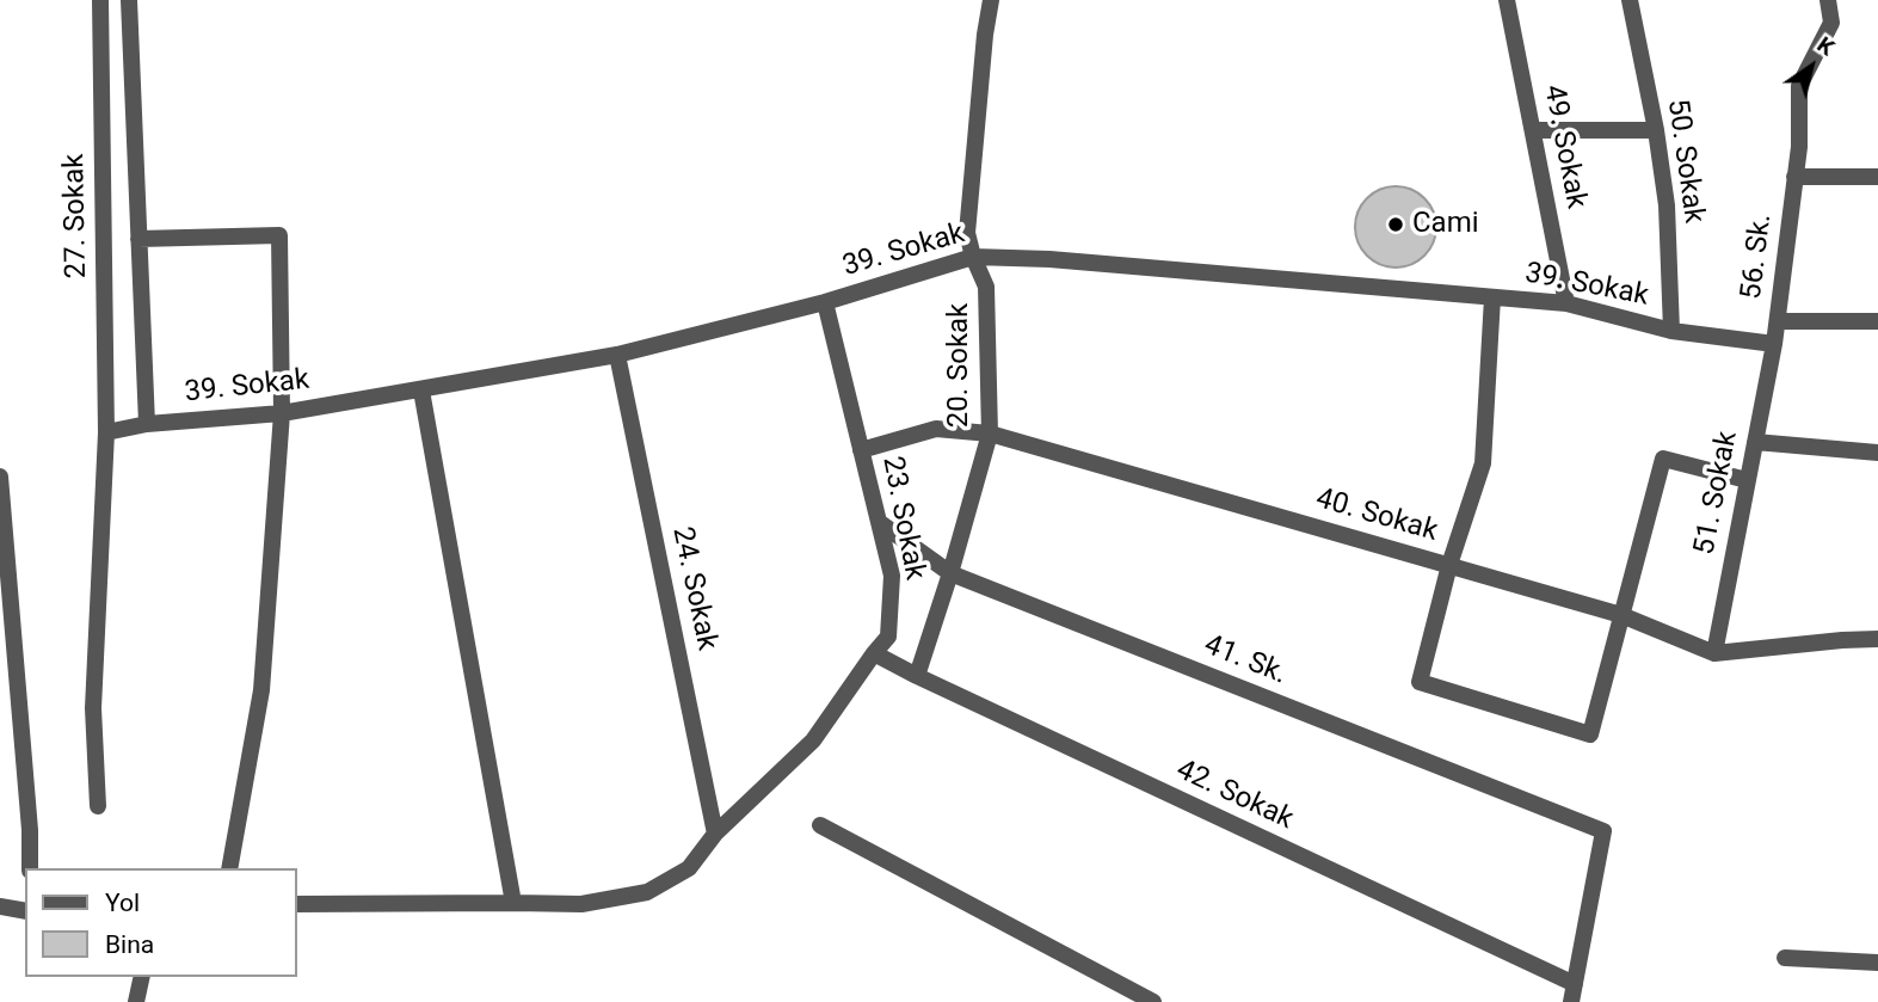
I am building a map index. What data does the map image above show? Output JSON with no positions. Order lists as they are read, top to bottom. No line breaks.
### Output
{"streets":{"street":["49. Sokak","50. Sokak","27. Sokak","39. Sokak","56. Sk.","20. Sokak","51. Sokak","40. Sokak","23. Sokak","24. Sokak","41. Sk.","42. Sokak"]},"crossings":[["49. Sokak","39. Sokak"],["50. Sokak","39. Sokak"],["27. Sokak","39. Sokak"],["39. Sokak","56. Sk."],["39. Sokak","20. Sokak"],["39. Sokak","51. Sokak"],["39. Sokak","23. Sokak"],["39. Sokak","24. Sokak"],["56. Sk.","51. Sokak"],["20. Sokak","40. Sokak"],["20. Sokak","41. Sk."],["20. Sokak","42. Sokak"],["51. Sokak","40. Sokak"],["40. Sokak","23. Sokak"],["23. Sokak","24. Sokak"],["23. Sokak","41. Sk."],["23. Sokak","42. Sokak"],["41. Sk.","42. Sokak"]],"places":["Cami"],"legend":["Yol","Bina"],"north":"top right"}
